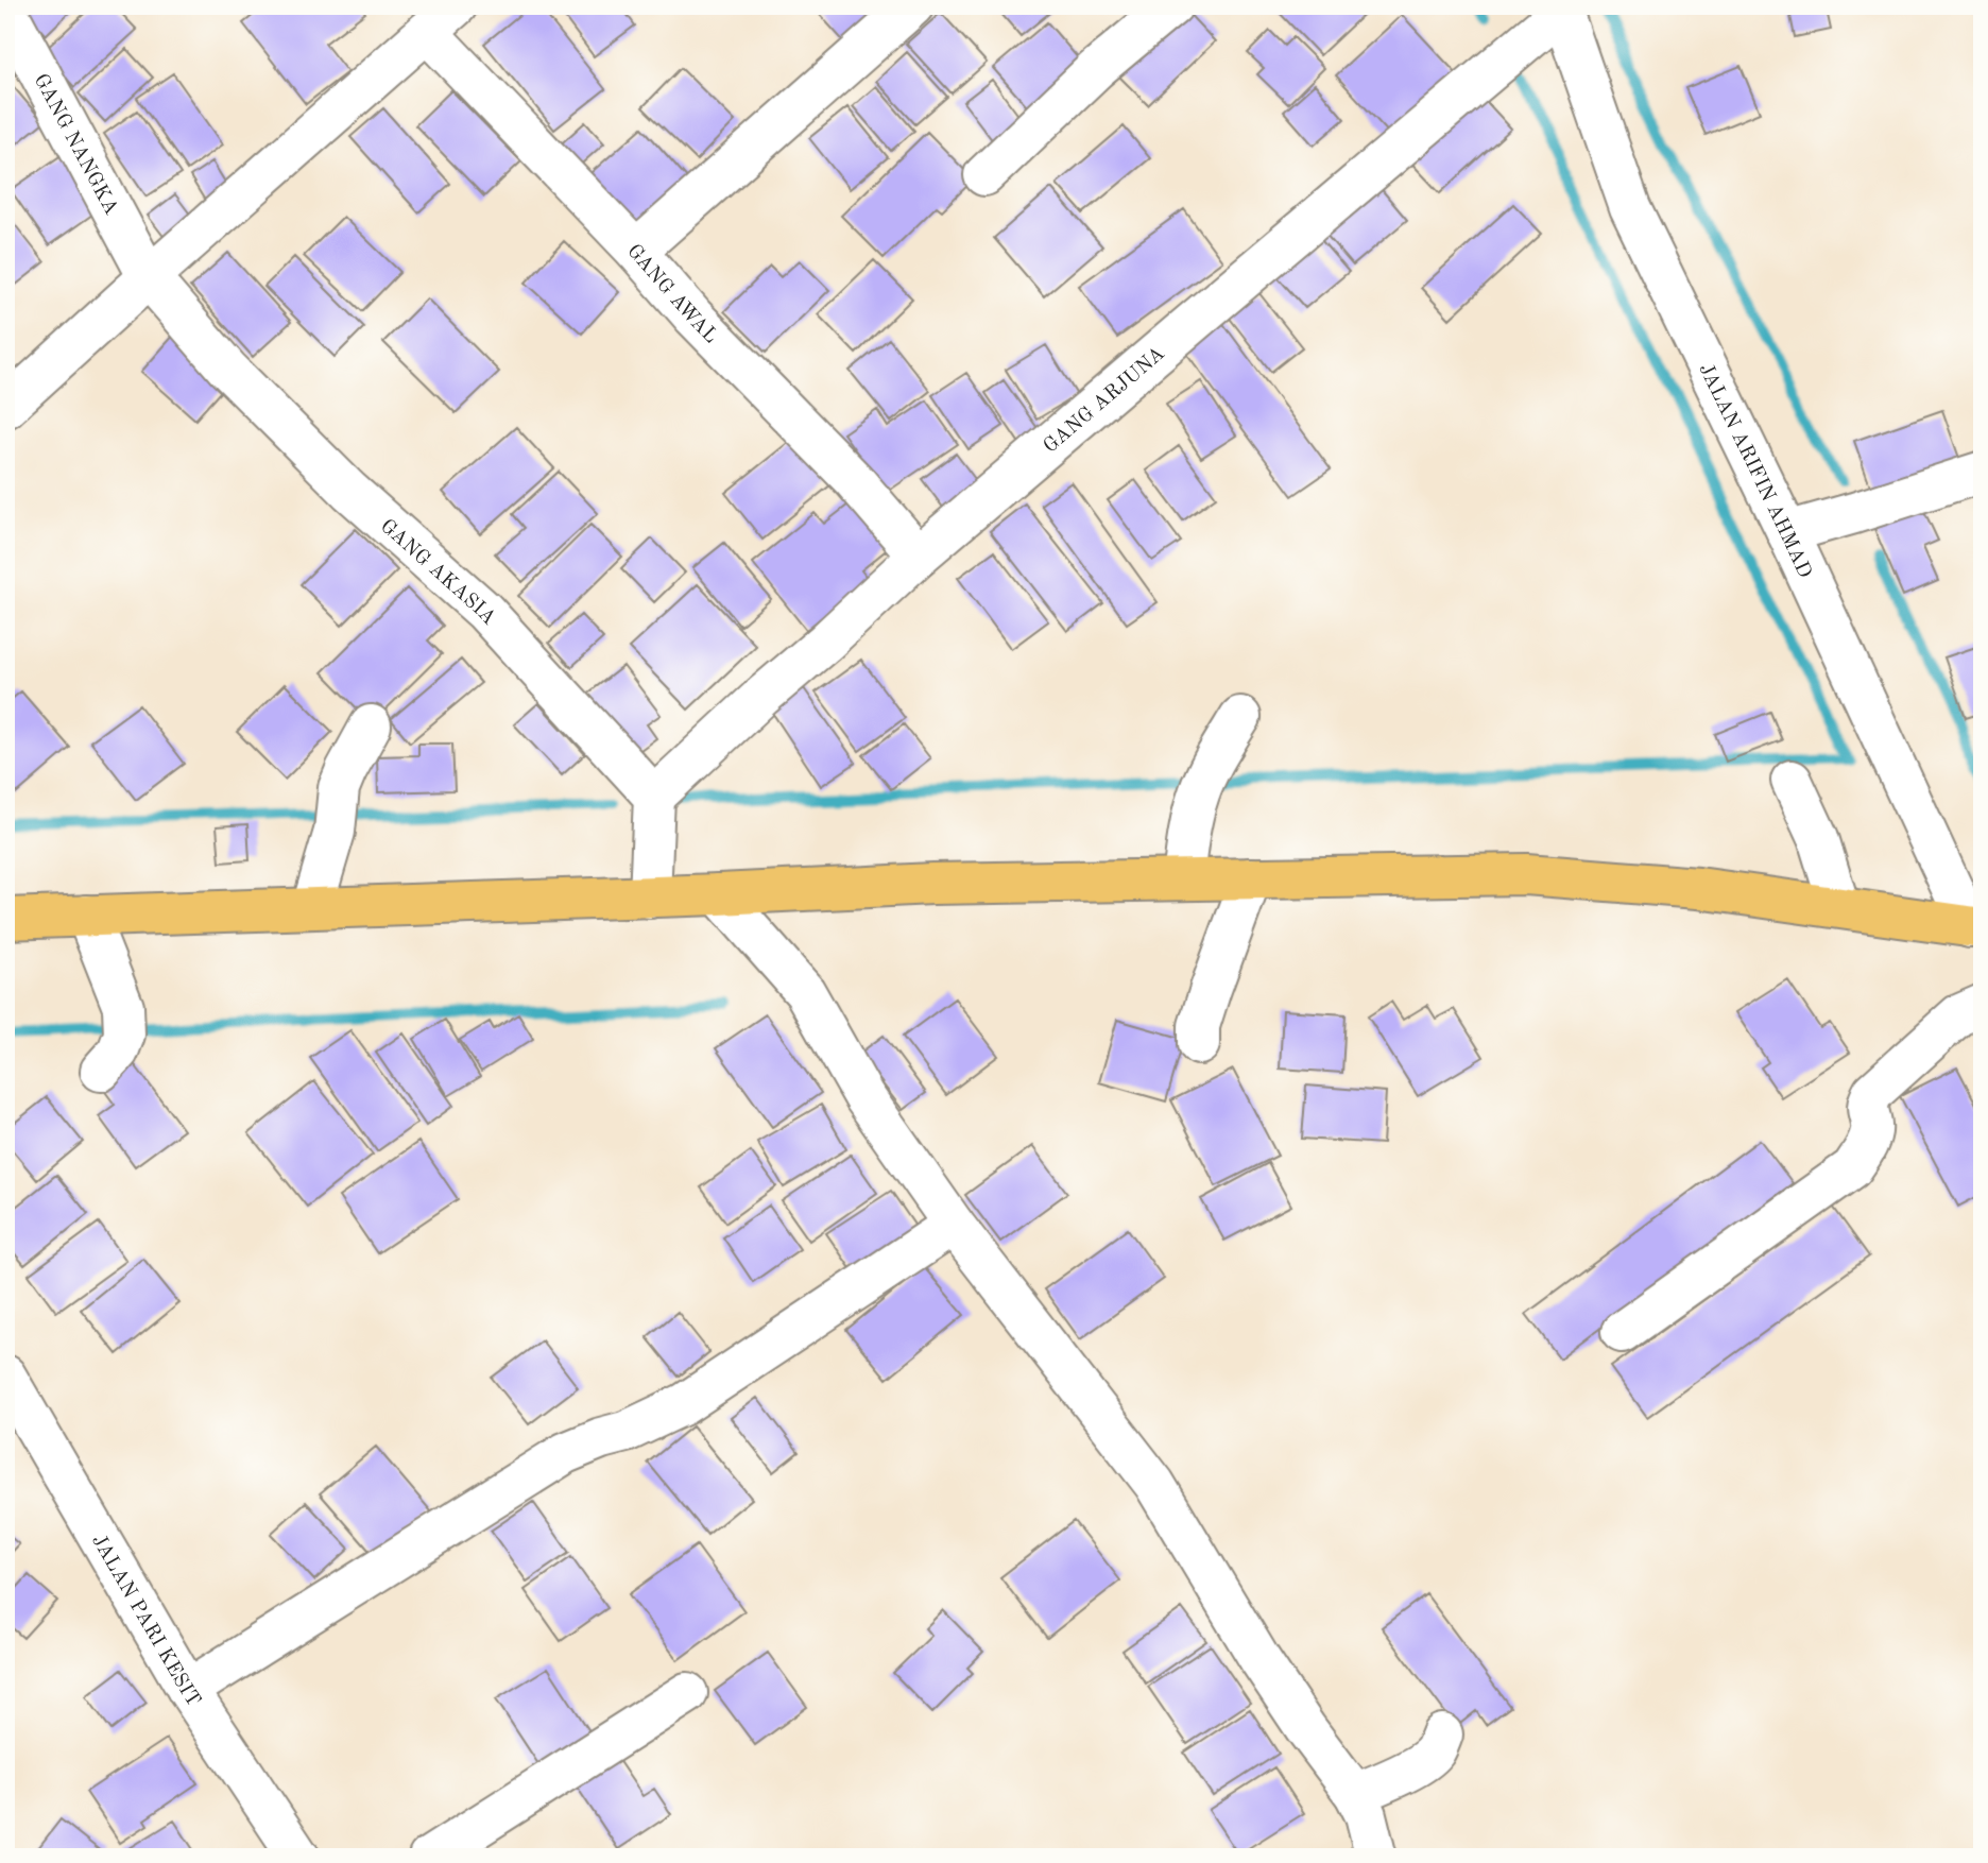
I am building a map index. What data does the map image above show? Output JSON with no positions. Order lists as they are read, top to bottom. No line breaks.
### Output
{"streets":{"street":["GANG NANGKA","GANG AWAL","GANG ARJUNA","JALAN ARIFIN AHMAD","GANG AKASIA","JALAN PARI KESIT"]},"crossings":[["GANG NANGKA","GANG AKASIA"],["GANG AWAL","GANG ARJUNA"],["GANG ARJUNA","JALAN ARIFIN AHMAD"],["GANG ARJUNA","GANG AKASIA"]]}
